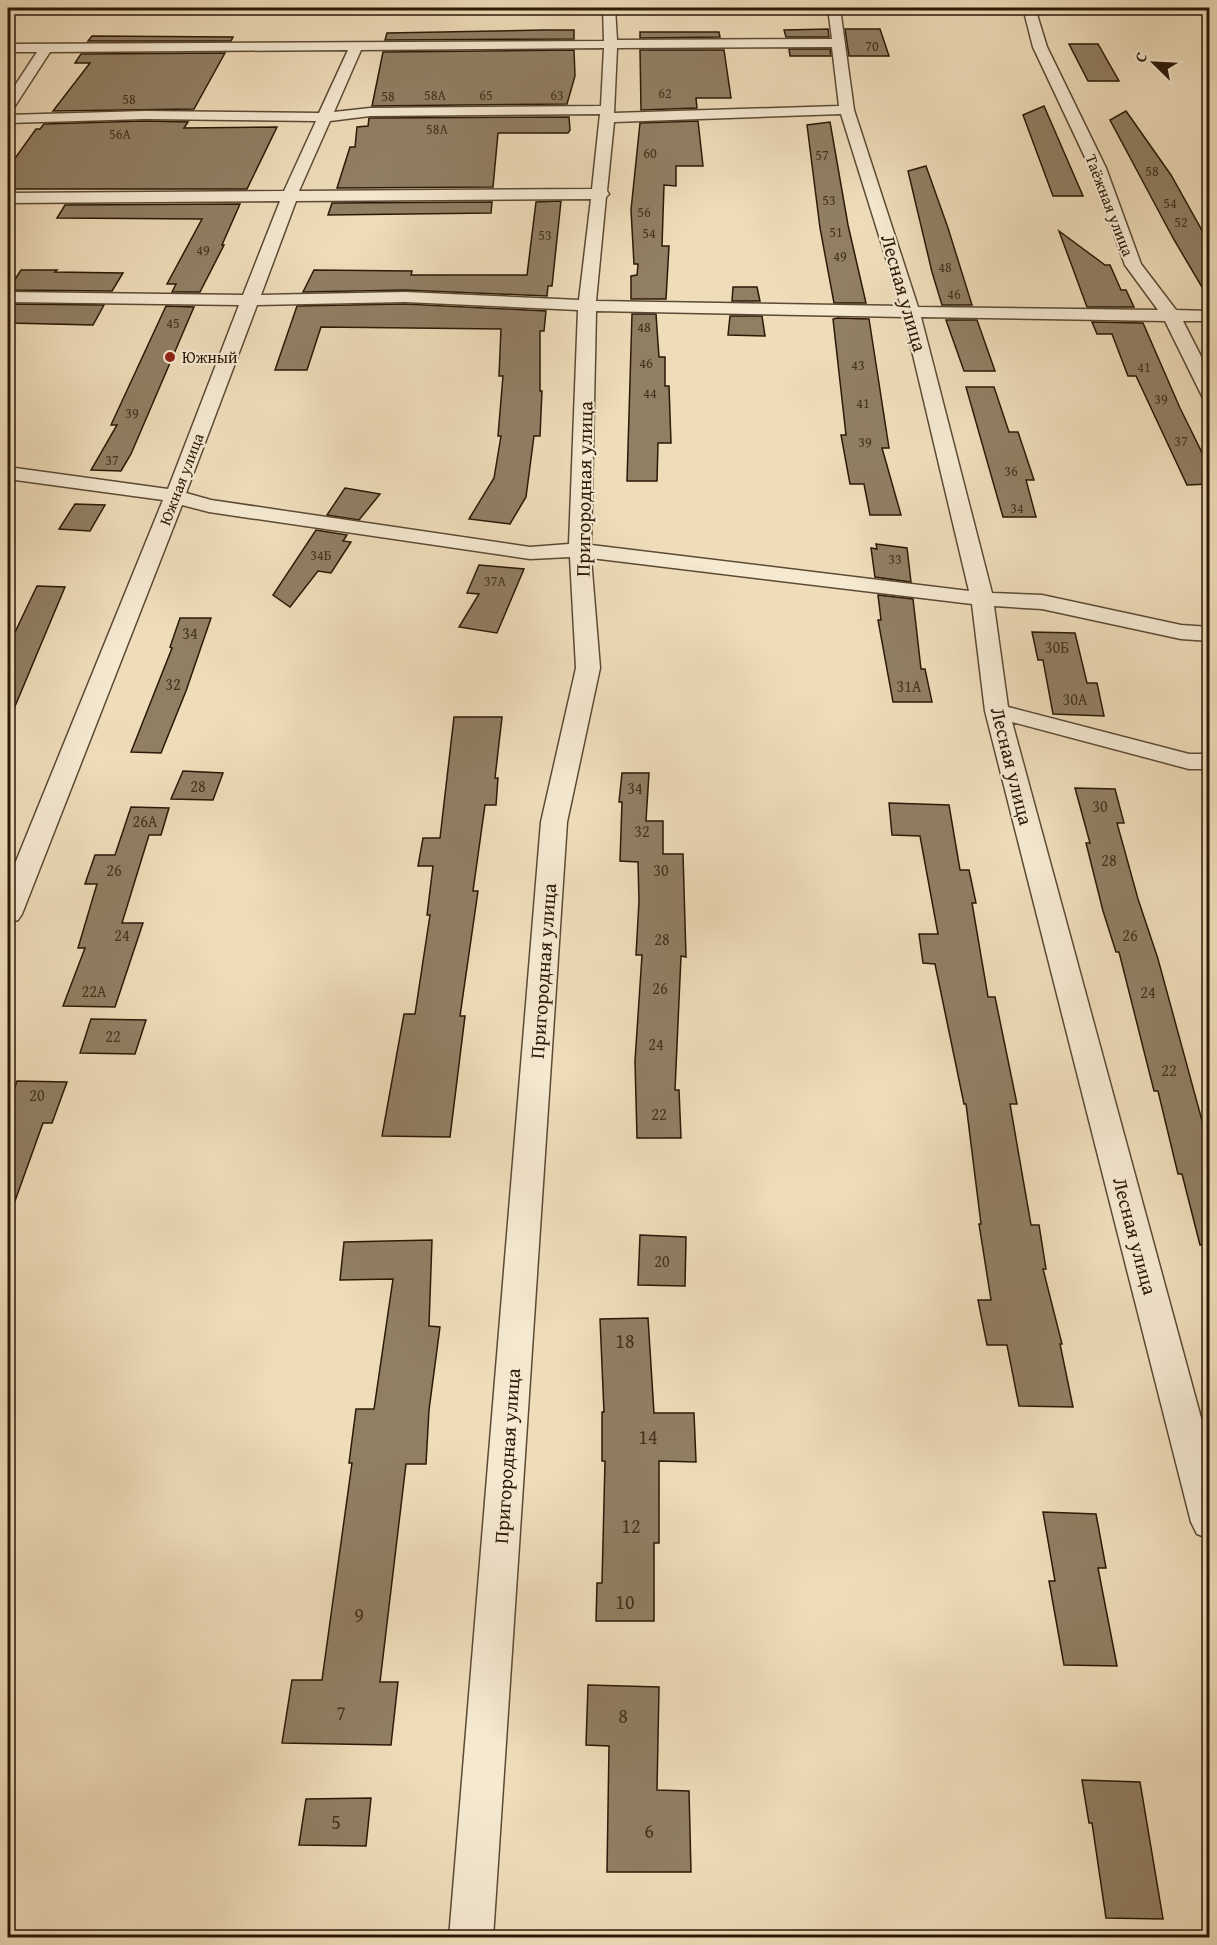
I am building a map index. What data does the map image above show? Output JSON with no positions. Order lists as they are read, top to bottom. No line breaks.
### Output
{"streets":{"street":["Таёжная улица","Лесная улица","Южная улица","Пригородная улица"]},"places":["Южный"],"house_numbers":["70","62","58А","65","63","58","58","58А","56А","60","57","58","53","54","56","52","51","54","53","49","49","48","46","45","48","46","43","41","44","39","41","39","37","39","37","36","34","34Б","33","37А","34","30Б","32","31А","30А","28","34","30","26А","32","28","26","30","24","26","28","26","22А","24","22","24","22","20","22","20","18","14","12","10","9","7","8","5","6"],"north":"top left"}
